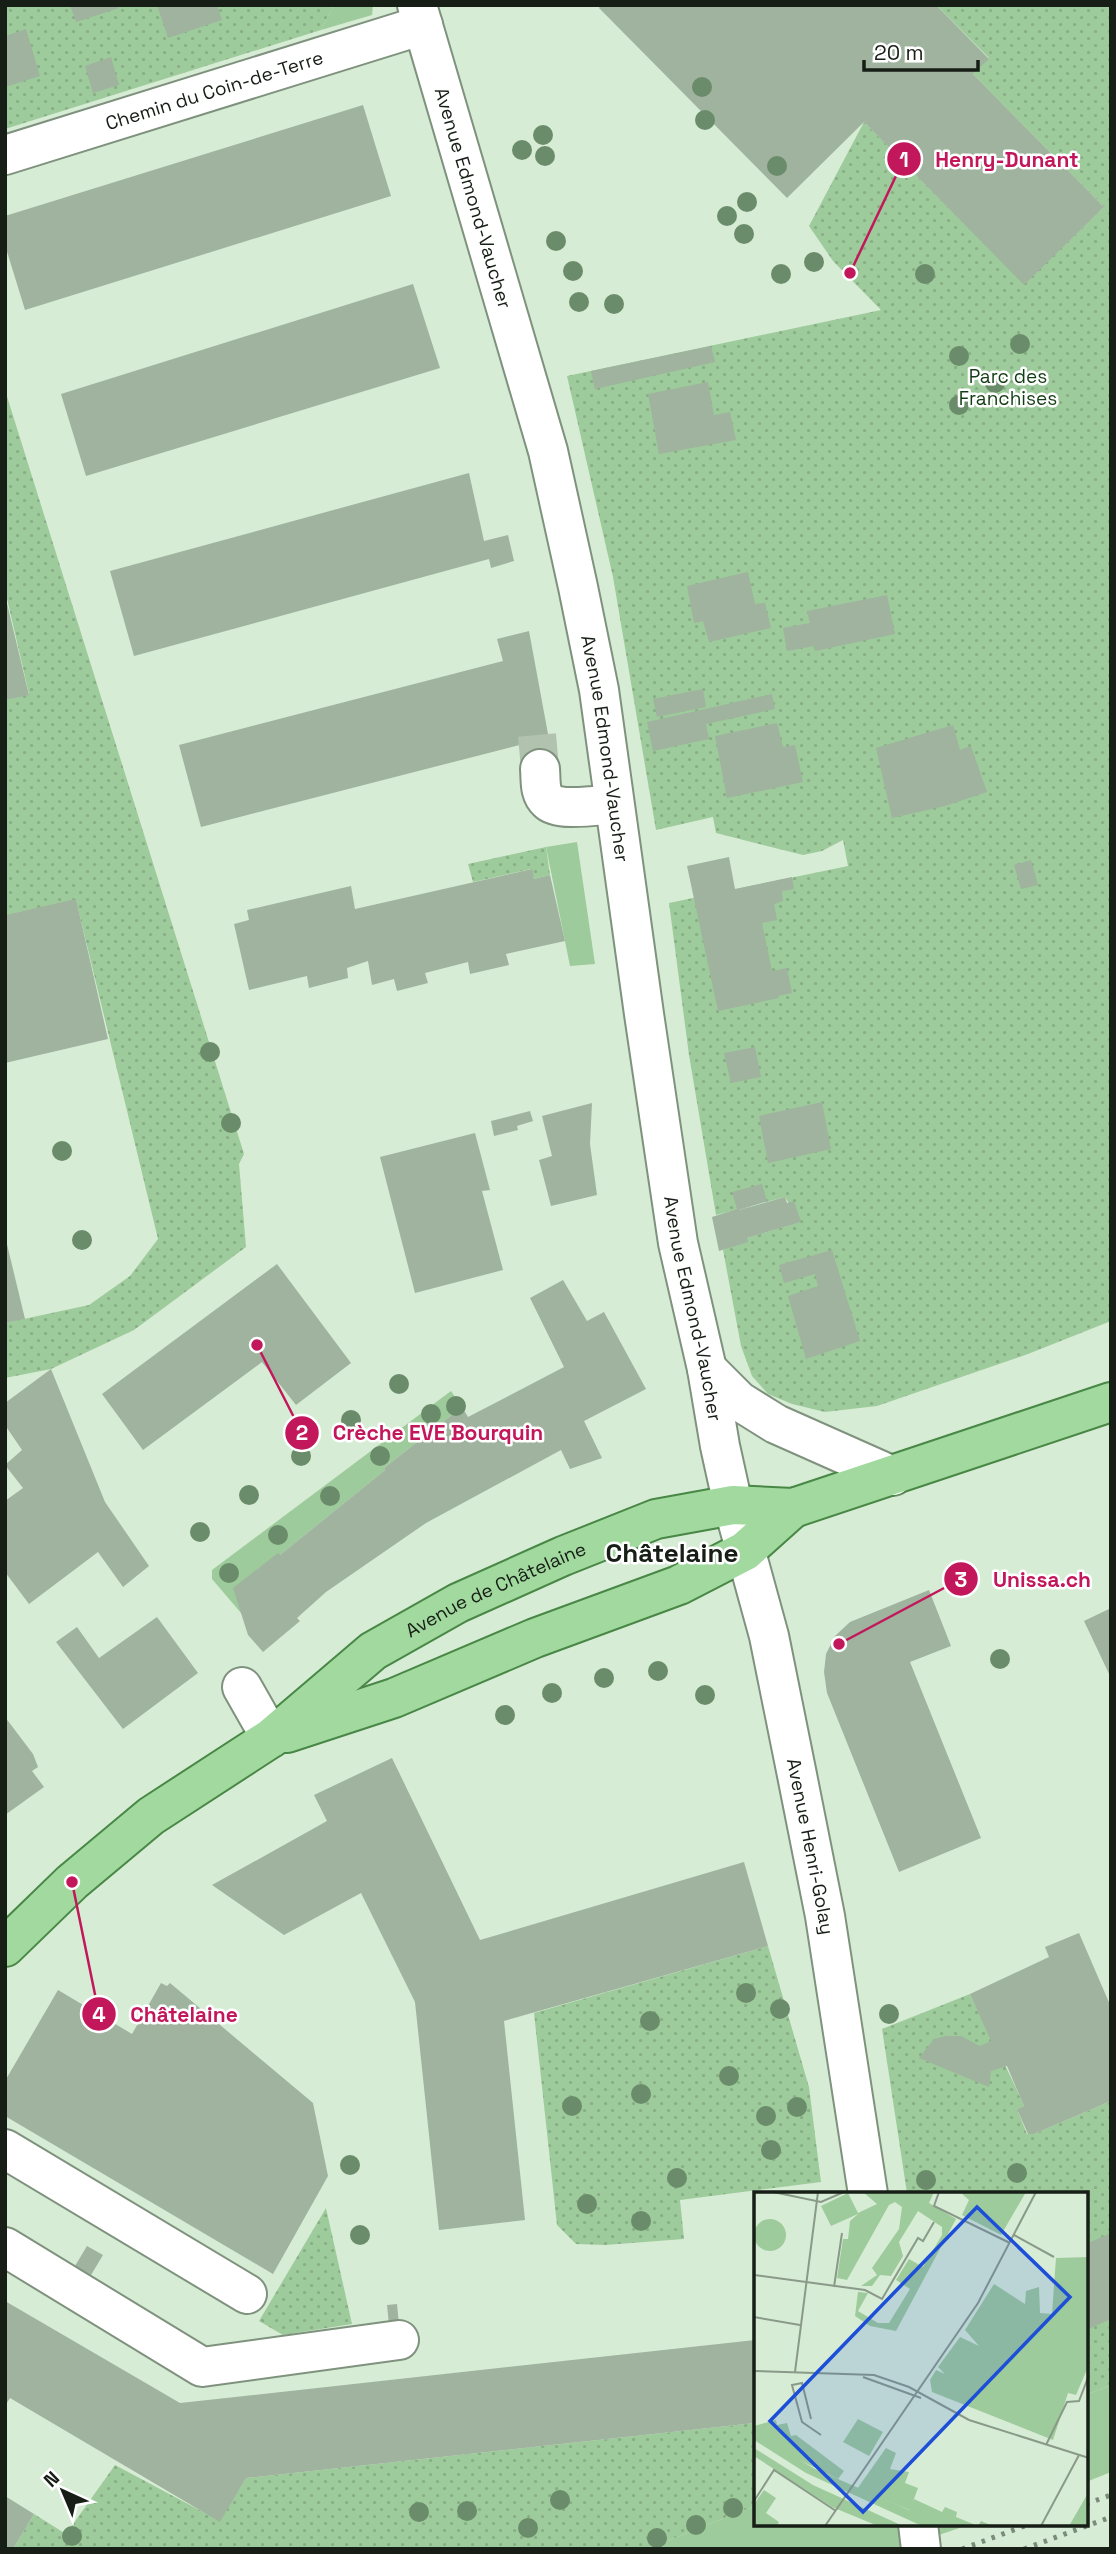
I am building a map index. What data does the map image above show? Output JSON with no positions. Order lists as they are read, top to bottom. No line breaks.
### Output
{"streets":{"main road":["Avenue de Châtelaine"],"street":["Chemin du Coin-de-Terre","Avenue Edmond-Vaucher","Avenue Henri-Golay"]},"crossings":[["Chemin du Coin-de-Terre","Avenue Edmond-Vaucher"],["Avenue Edmond-Vaucher","Avenue de Châtelaine"],["Avenue Edmond-Vaucher","Avenue Henri-Golay"],["Avenue de Châtelaine","Avenue Henri-Golay"]],"districts":["Châtelaine"],"parks":["Parc des Franchises"],"places":["Henry-Dunant","Crèche EVE Bourquin","Unissa.ch","Châtelaine"],"scale_bar":"20 m","north":"top left"}
